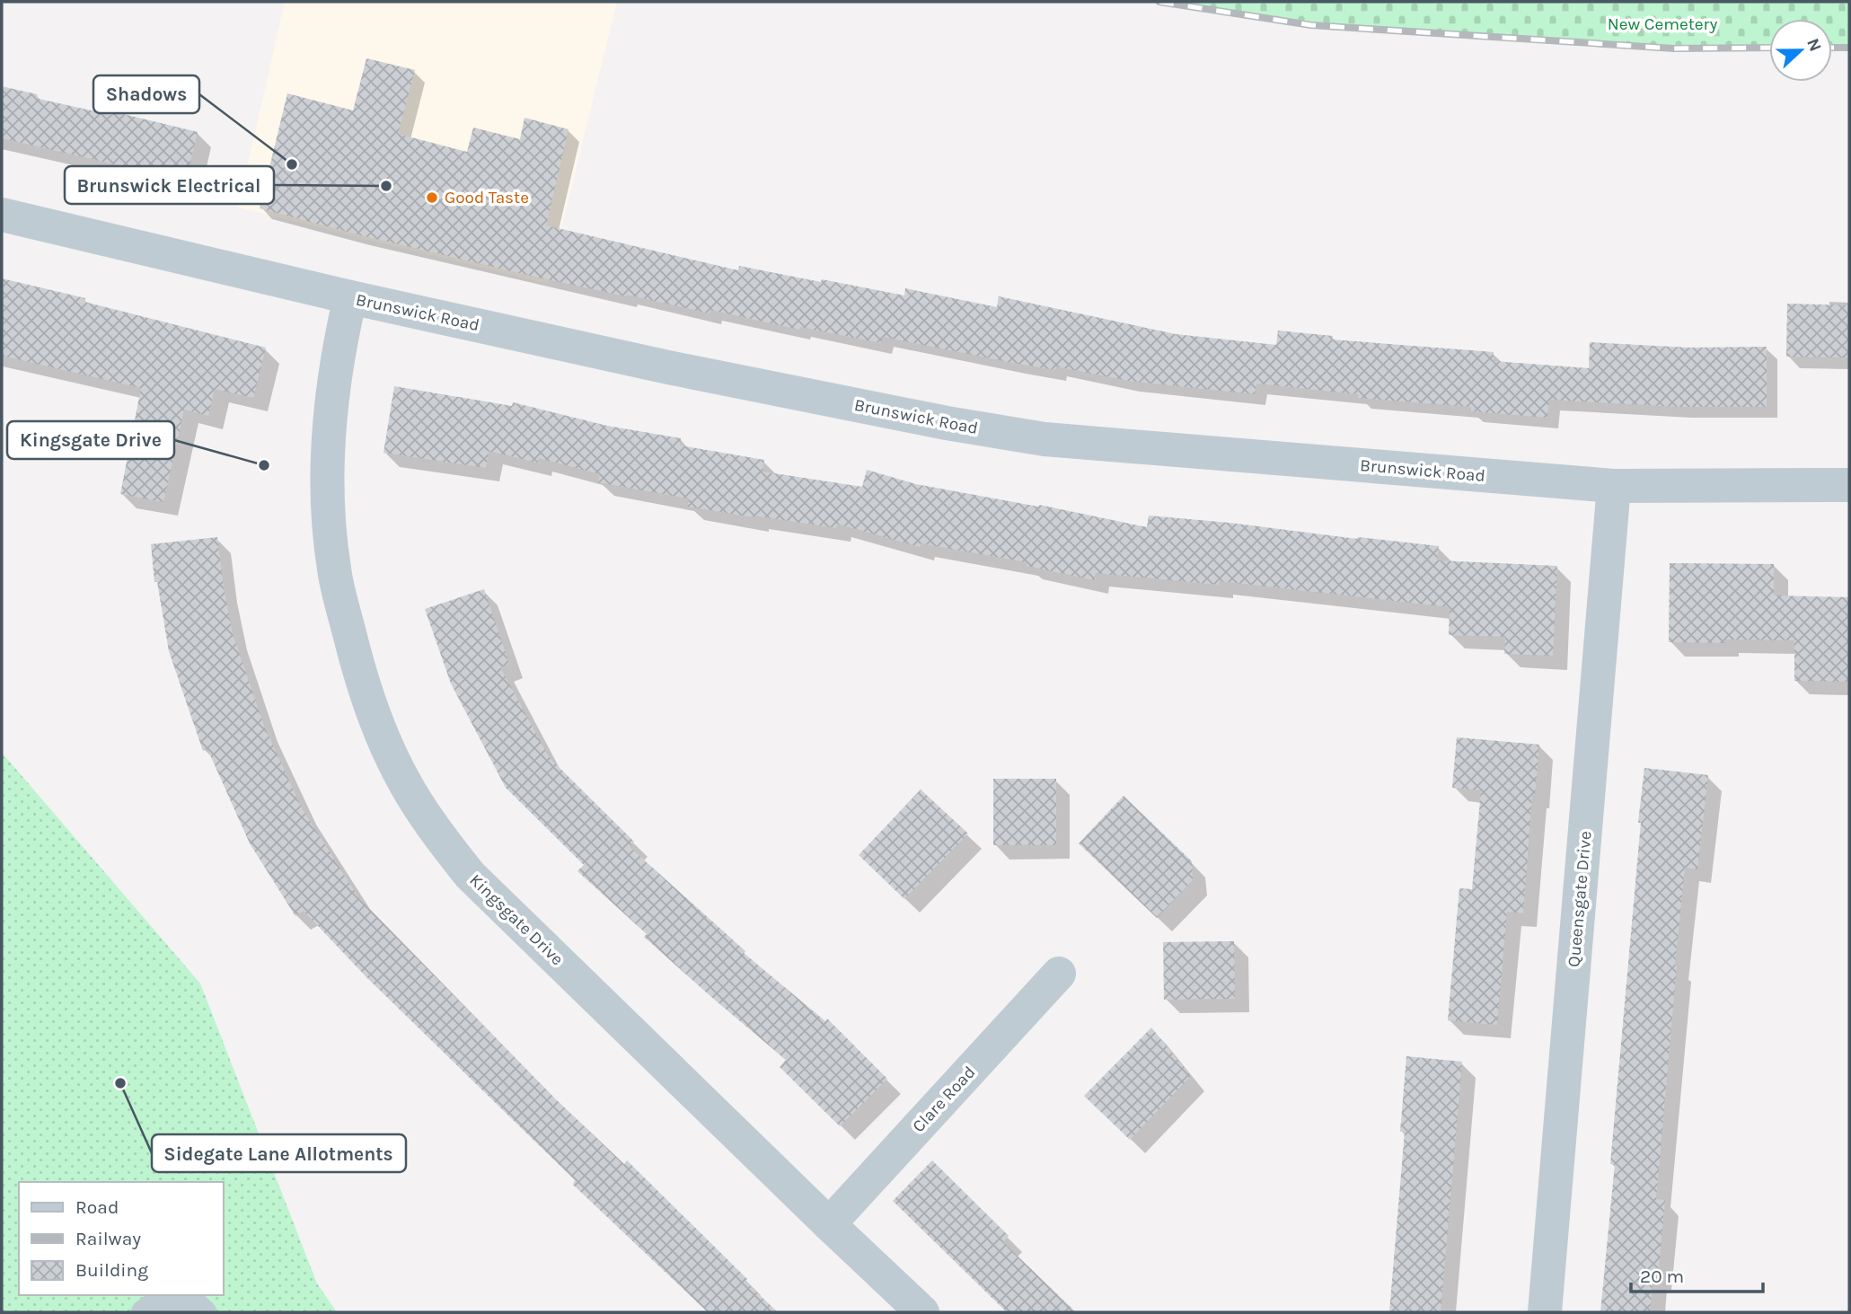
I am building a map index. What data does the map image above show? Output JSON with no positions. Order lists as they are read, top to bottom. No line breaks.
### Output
{"streets":{"street":["Brunswick Road","Queensgate Drive","Kingsgate Drive","Clare Road"]},"crossings":[["Brunswick Road","Queensgate Drive"],["Brunswick Road","Kingsgate Drive"],["Kingsgate Drive","Clare Road"]],"parks":["New Cemetery"],"places":["Shadows","Brunswick Electrical","Good Taste","Kingsgate Drive","Sidegate Lane Allotments"],"legend":["Road","Railway","Building"],"scale_bar":"20 m","north":"right"}
